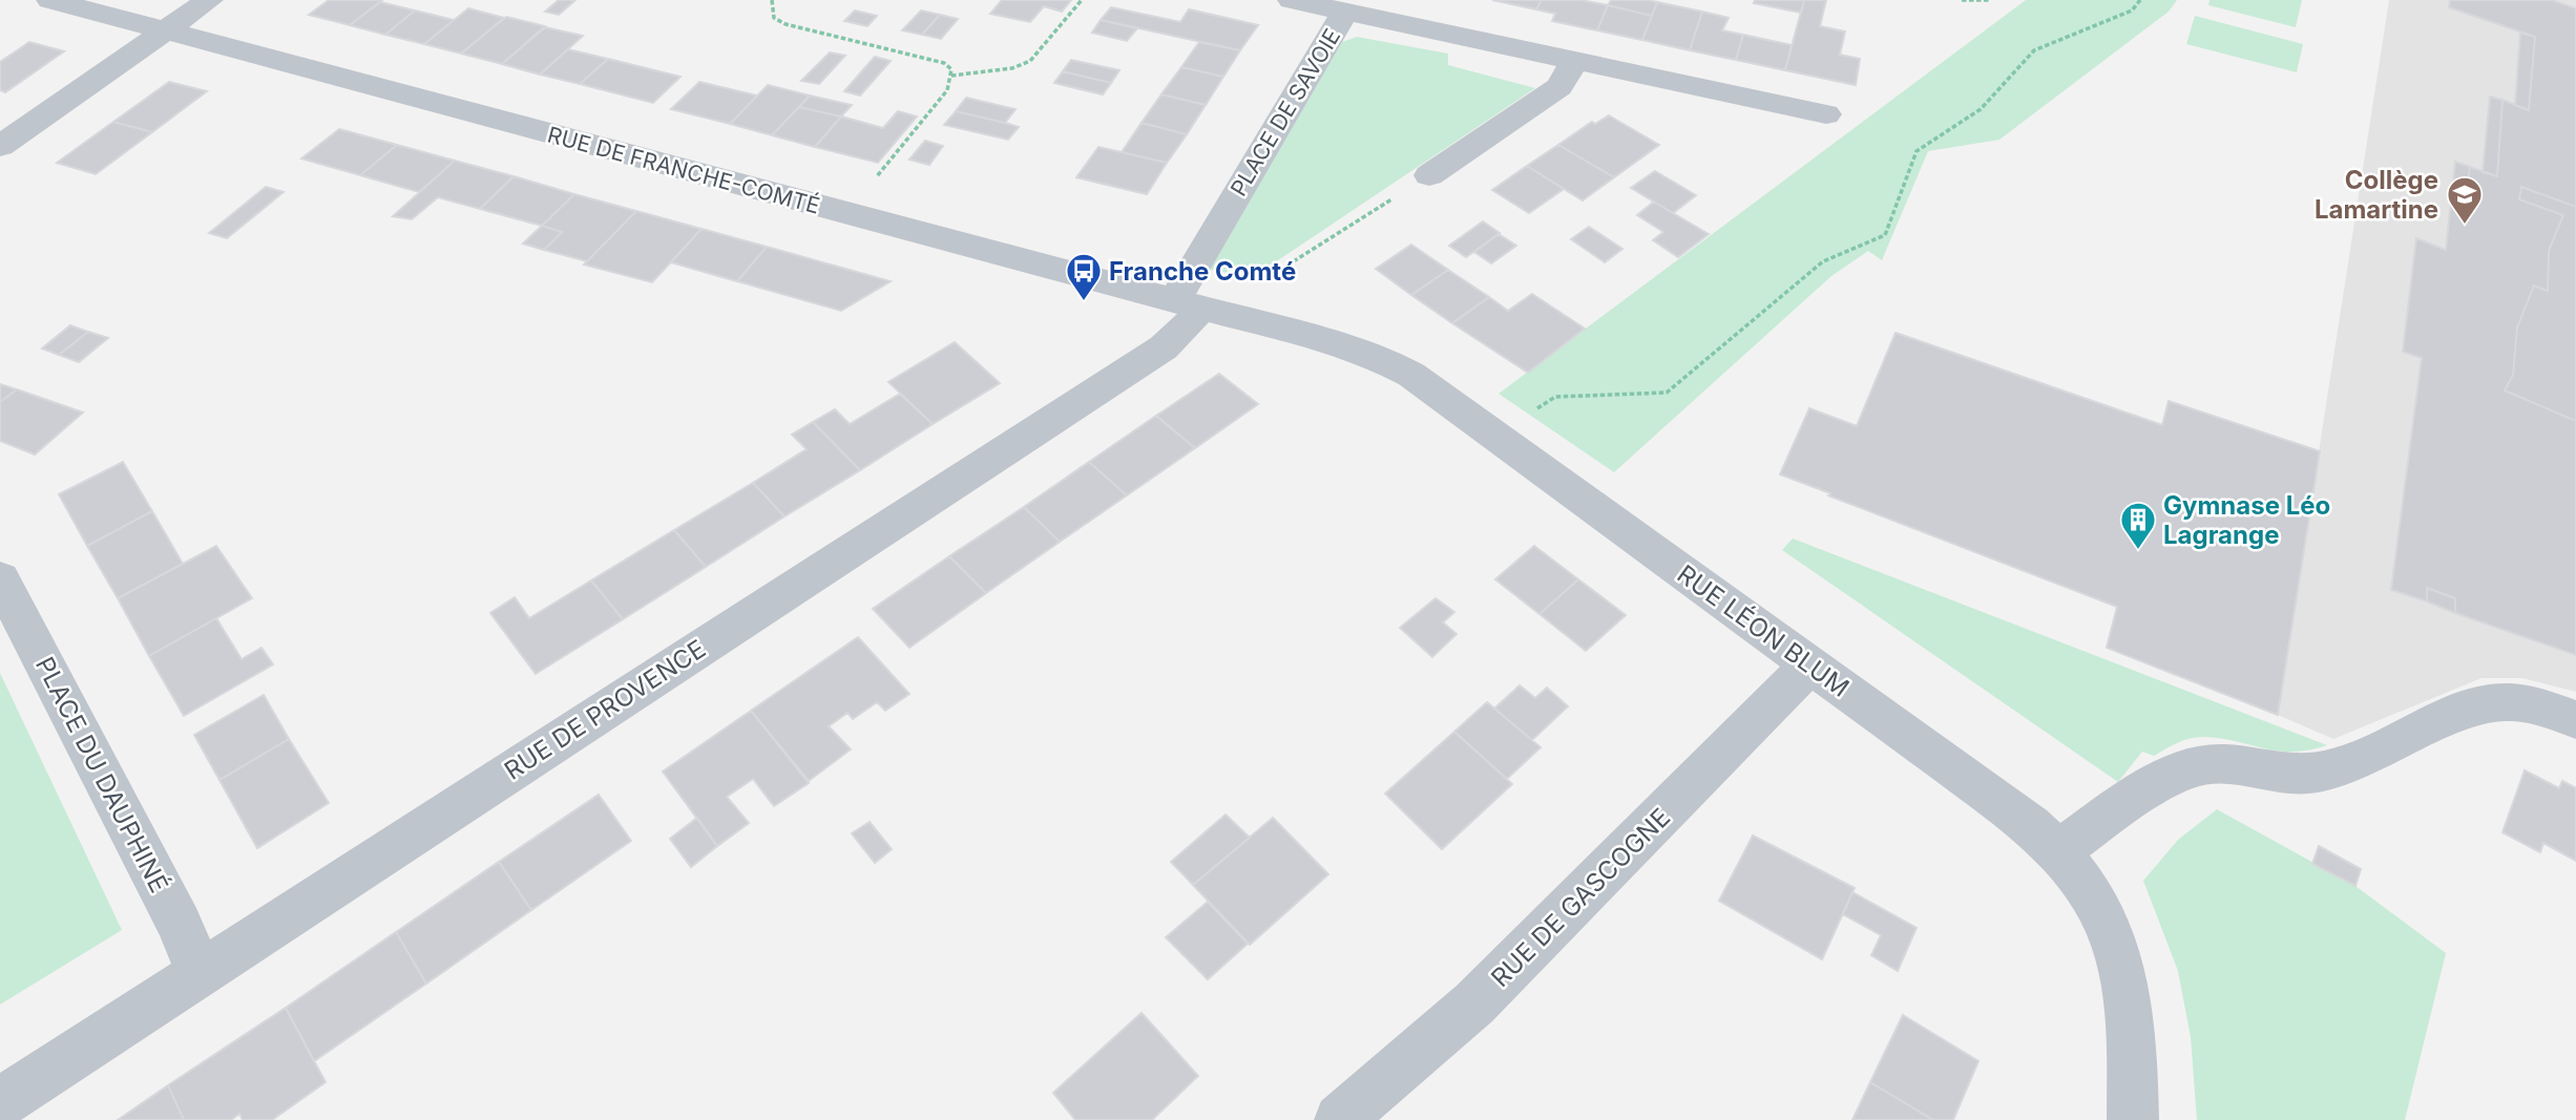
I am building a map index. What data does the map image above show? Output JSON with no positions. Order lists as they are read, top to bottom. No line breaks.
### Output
{"streets":{"street":["PLACE DE SAVOIE","RUE DE FRANCHE-COMTÉ","RUE LÉON BLUM","RUE DE PROVENCE","PLACE DU DAUPHINÉ","RUE DE GASCOGNE"]},"crossings":[["PLACE DE SAVOIE","RUE DE FRANCHE-COMTÉ"],["PLACE DE SAVOIE","RUE LÉON BLUM"],["PLACE DE SAVOIE","RUE DE PROVENCE"],["RUE DE FRANCHE-COMTÉ","RUE LÉON BLUM"],["RUE DE FRANCHE-COMTÉ","RUE DE PROVENCE"],["RUE LÉON BLUM","RUE DE PROVENCE"],["RUE LÉON BLUM","RUE DE GASCOGNE"],["RUE DE PROVENCE","PLACE DU DAUPHINÉ"]],"places":{"school or university":["Collège Lamartine"],"bus stop":["Franche Comté"],"building":["Gymnase Léo Lagrange"]}}
